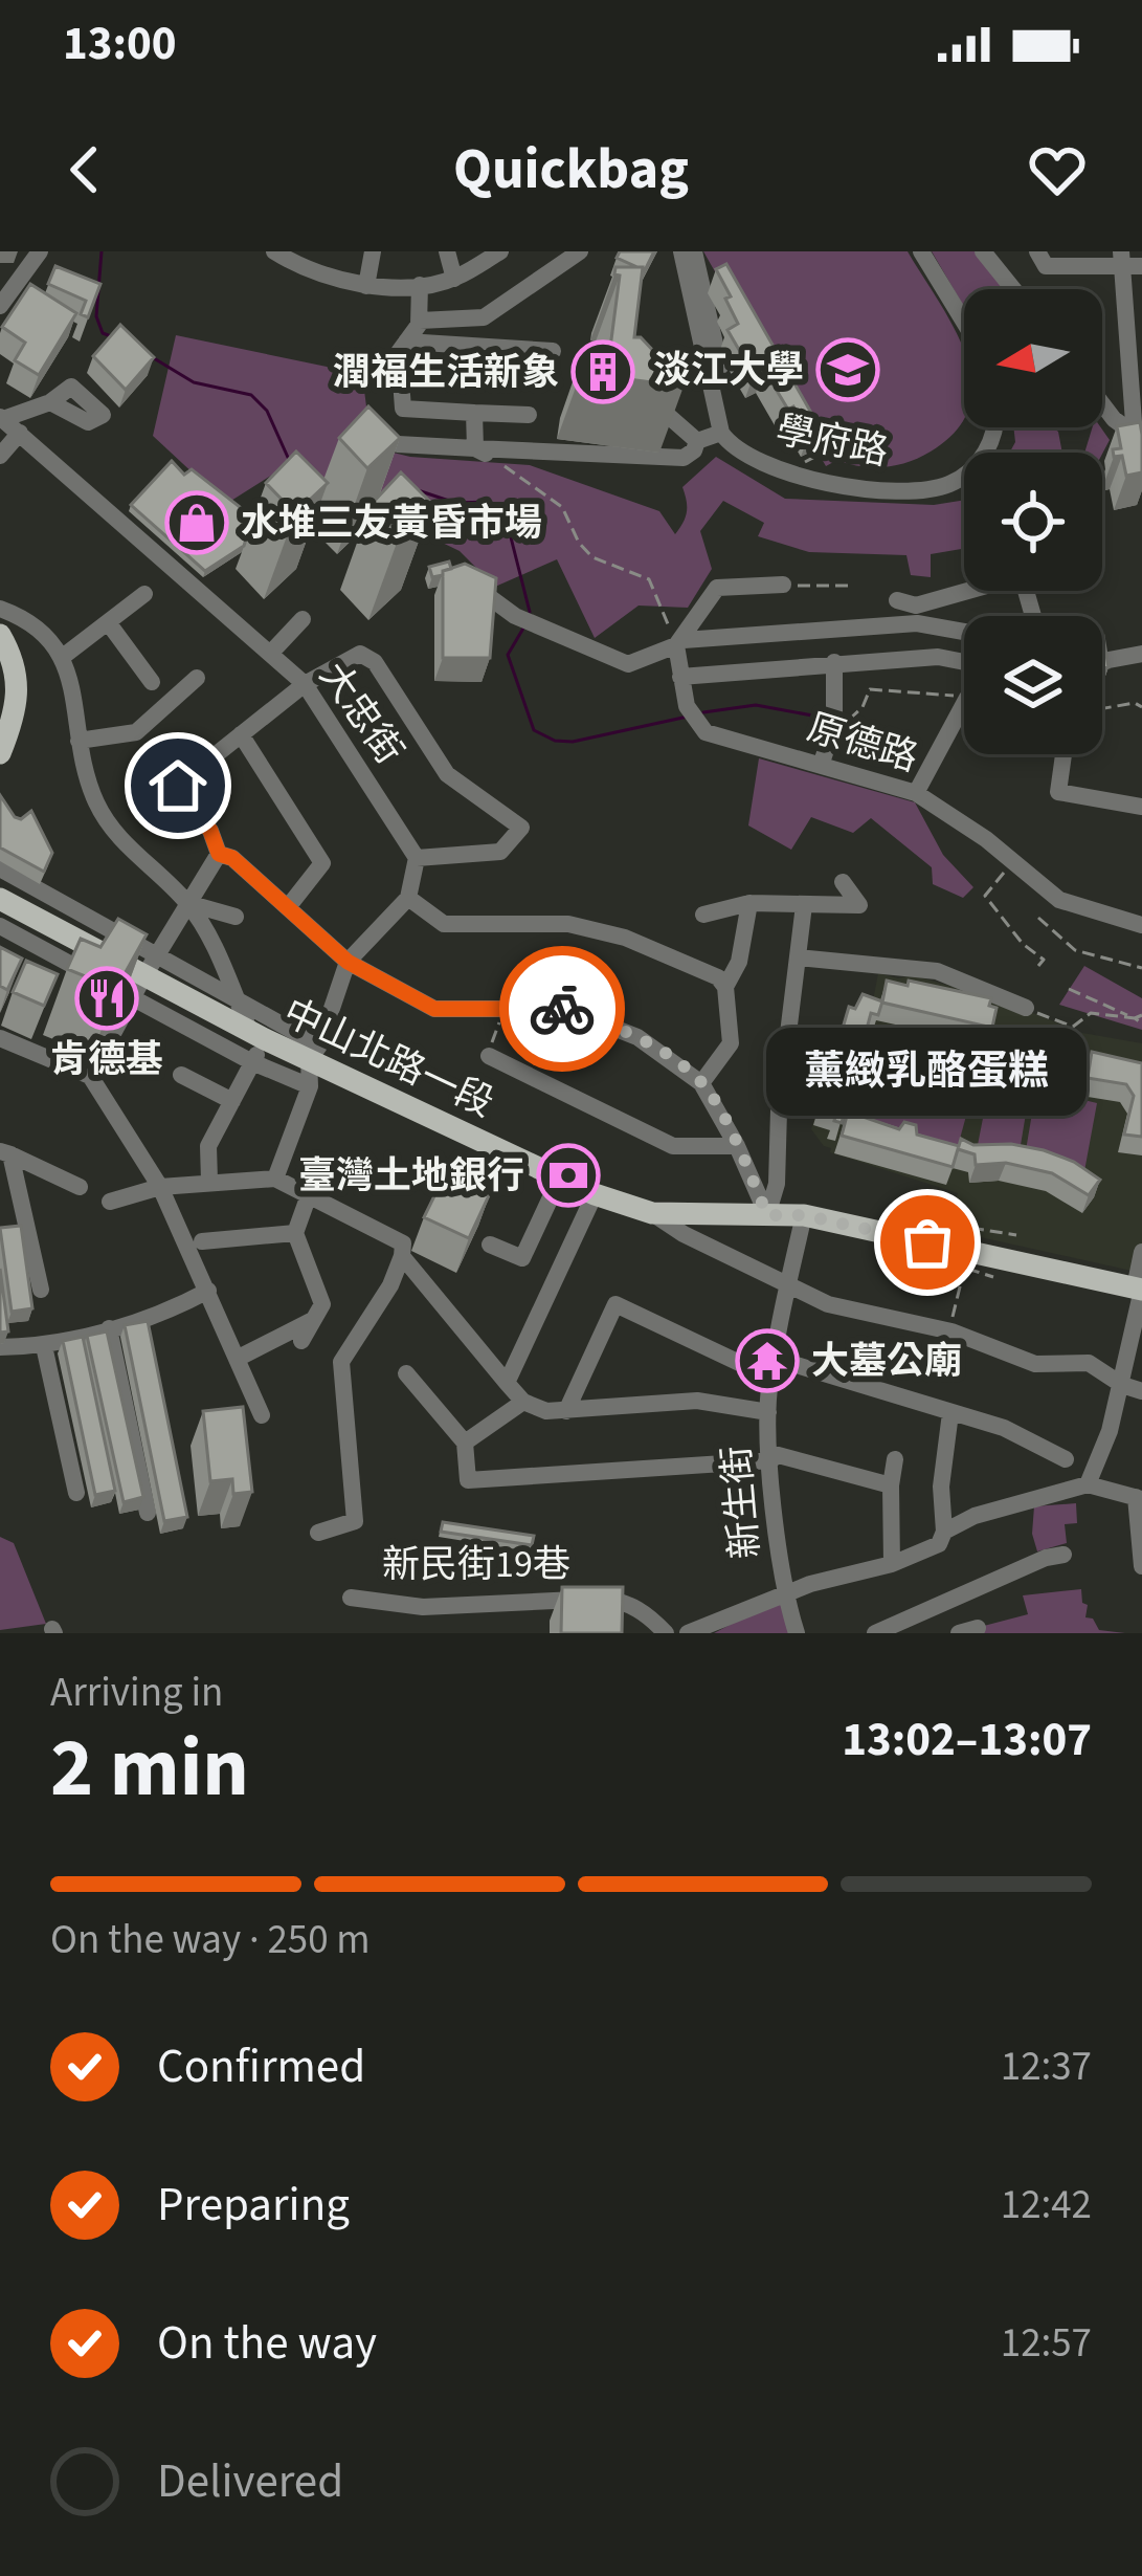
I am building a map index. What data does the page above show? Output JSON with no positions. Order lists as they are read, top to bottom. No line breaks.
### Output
{"streets":{"main road":["中山北路一段"],"street":["學府路","大忠街","原德路","新生街","新民街19巷"]},"crossings":[["中山北路一段","新生街"]],"places":{"school or university":["淡江大學"],"building":["潤福生活新象"],"shop":["水堆三友黃昏市場"],"restaurant":["肯德基"],"bank":["臺灣土地銀行"],"other":["薰緻乳酪蛋糕"],"temple":["大墓公廟"]},"north":"left","page":{"status":"13:00","header":"Quickbag","bubble":"薰緻乳酪蛋糕","heading":["2 min","Arriving in","13:02–13:07"],"bar":"On the way · 250 m","list":[["Confirmed","12:37"],["Preparing","12:42"],["On the way","12:57"],"Delivered"]}}
